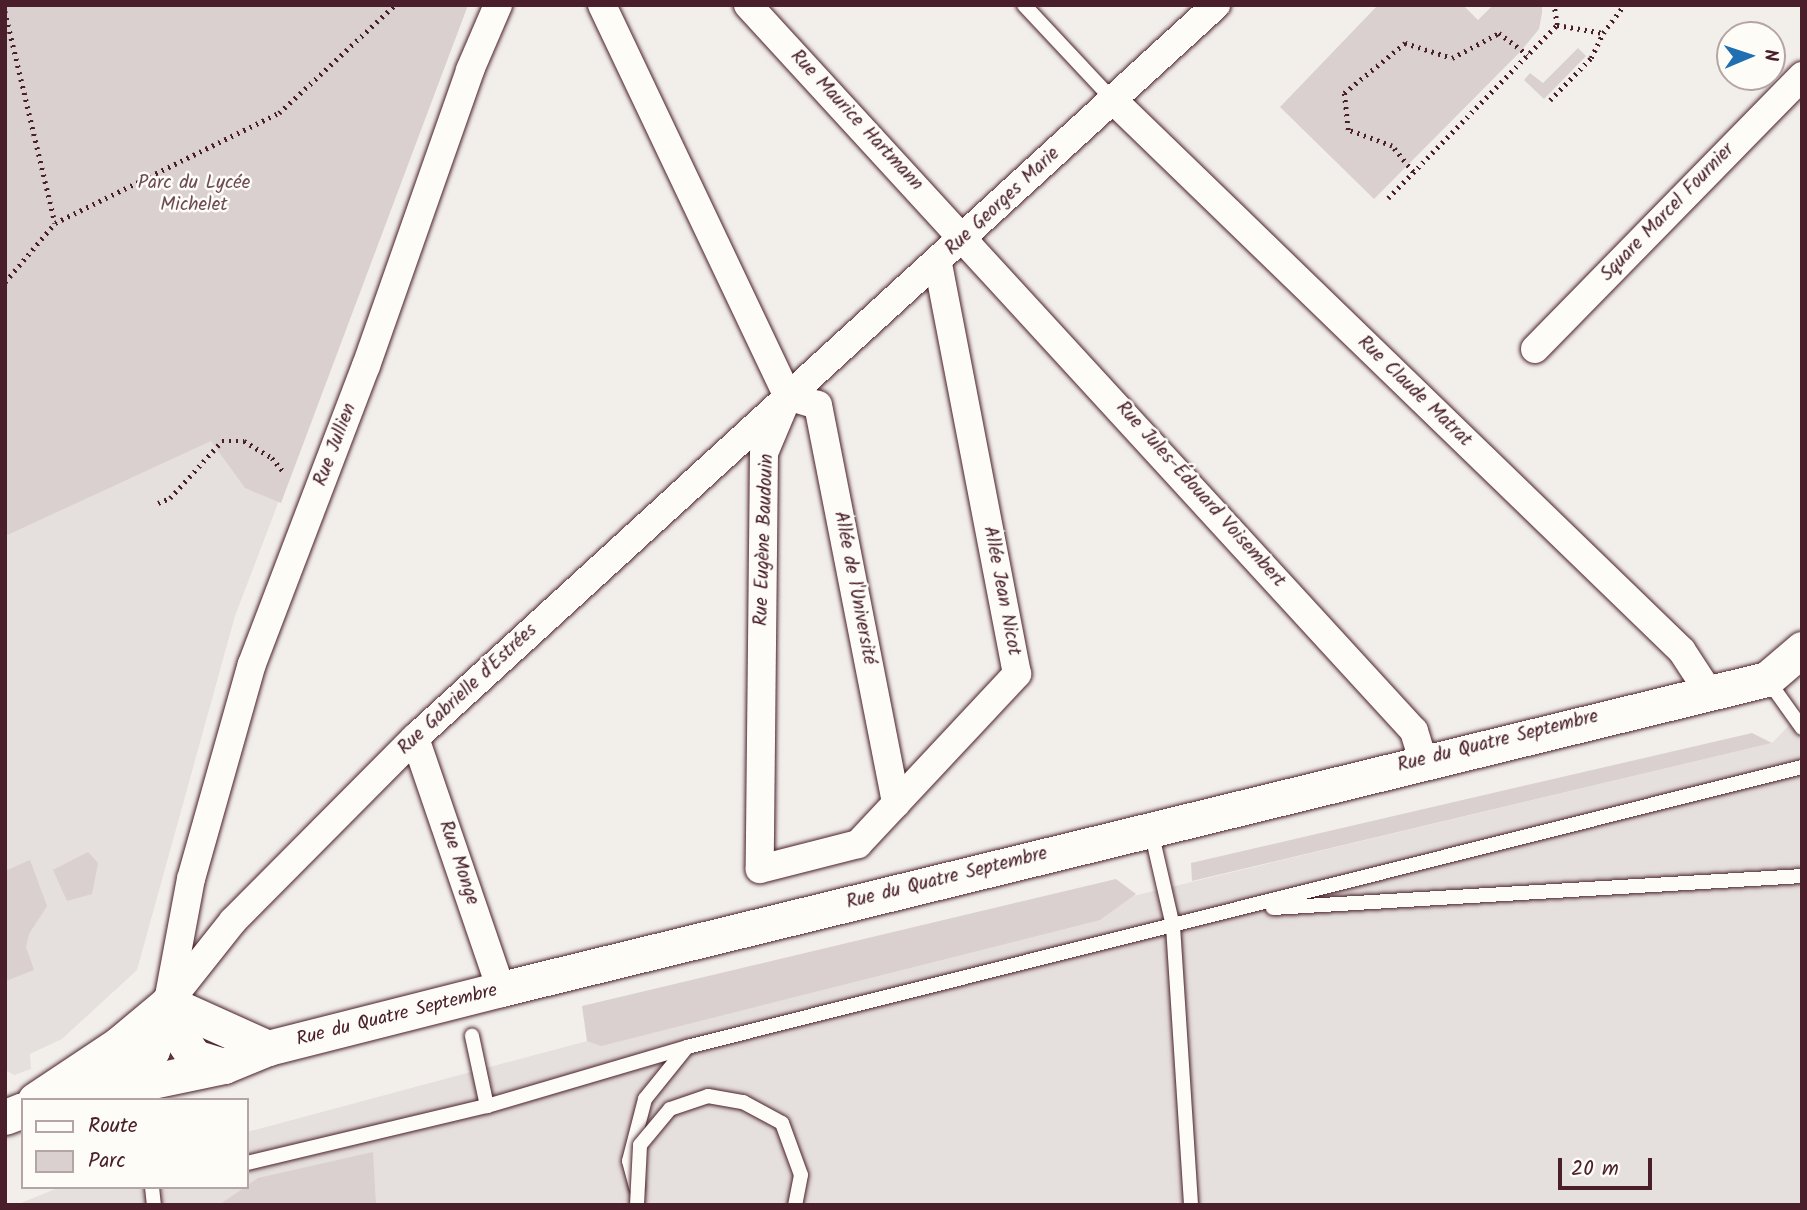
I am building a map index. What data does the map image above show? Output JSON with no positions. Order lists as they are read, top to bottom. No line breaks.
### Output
{"streets":{"street":["Rue Maurice Hartmann","Rue Georges Marie","Square Marcel Fournier","Rue Claude Matrat","Rue Jullien","Rue Jules-Édouard Voisembert","Rue Eugène Baudouin","Allée de l'Université","Allée Jean Nicot","Rue Gabrielle d'Estrées","Rue du Quatre Septembre","Rue Monge"]},"crossings":[["Rue Maurice Hartmann","Rue Georges Marie"],["Rue Maurice Hartmann","Rue Jules-Édouard Voisembert"],["Rue Georges Marie","Rue Claude Matrat"],["Rue Georges Marie","Rue Jules-Édouard Voisembert"],["Rue Georges Marie","Rue Eugène Baudouin"],["Rue Georges Marie","Allée de l'Université"],["Rue Georges Marie","Allée Jean Nicot"],["Rue Georges Marie","Rue Gabrielle d'Estrées"],["Rue Claude Matrat","Rue du Quatre Septembre"],["Rue Jullien","Rue Gabrielle d'Estrées"],["Rue Jules-Édouard Voisembert","Rue du Quatre Septembre"],["Rue Eugène Baudouin","Allée de l'Université"],["Rue Eugène Baudouin","Allée Jean Nicot"],["Rue Eugène Baudouin","Rue Gabrielle d'Estrées"],["Allée de l'Université","Allée Jean Nicot"],["Allée de l'Université","Rue Gabrielle d'Estrées"],["Rue Gabrielle d'Estrées","Rue Monge"],["Rue du Quatre Septembre","Rue Monge"]],"parks":["Parc du Lycée Michelet"],"legend":["Route","Parc"],"scale_bar":"20 m","north":"right"}
